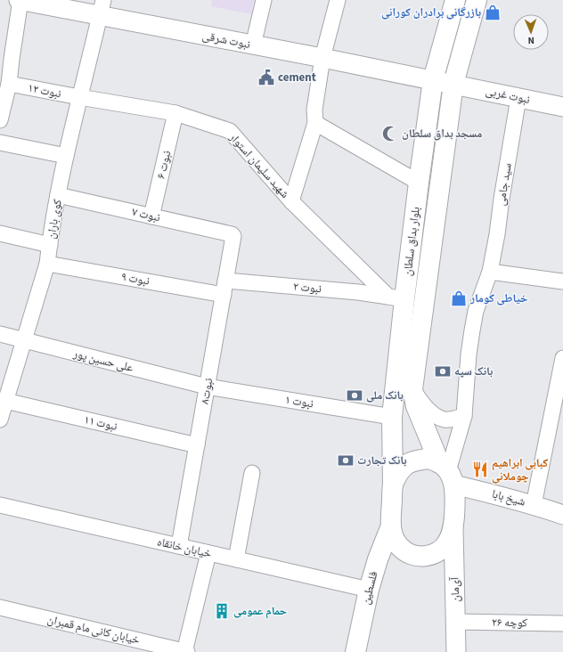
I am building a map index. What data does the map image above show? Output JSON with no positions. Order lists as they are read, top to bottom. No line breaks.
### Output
{"streets":{"main road":["بلوار بداق سلطان","فلسطین"],"street":["نبوت شرقی","نبوت ۱۲","نبوت غربی","نبوت ۶","شهید سلیمان استوار","سید جامی","نبوت ۷","کوی باران","نبوت ۹","نبوت ۲","علی حسین پور","نبوت۸","نبوت ۱","نبوت ۱۱","شیخ بابا","خیابان خانقاه","آی‌مان","کوچه ۲۶","خیابان کانی مام قمبران"]},"crossings":[["نبوت شرقی","نبوت غربی"],["نبوت شرقی","کوی باران"],["نبوت شرقی","بلوار بداق سلطان"],["نبوت ۱۲","شهید سلیمان استوار"],["نبوت ۱۲","کوی باران"],["نبوت غربی","سید جامی"],["نبوت غربی","بلوار بداق سلطان"],["نبوت ۶","شهید سلیمان استوار"],["نبوت ۶","نبوت ۷"],["شهید سلیمان استوار","کوی باران"],["شهید سلیمان استوار","بلوار بداق سلطان"],["شهید سلیمان استوار","نبوت ۲"],["سید جامی","بلوار بداق سلطان"],["سید جامی","شیخ بابا"],["سید جامی","فلسطین"],["سید جامی","آی‌مان"],["نبوت ۷","کوی باران"],["نبوت ۷","نبوت۸"],["کوی باران","نبوت ۹"],["کوی باران","علی حسین پور"],["کوی باران","نبوت ۱۱"],["بلوار بداق سلطان","نبوت ۲"],["بلوار بداق سلطان","نبوت ۱"],["بلوار بداق سلطان","شیخ بابا"],["بلوار بداق سلطان","فلسطین"],["بلوار بداق سلطان","آی‌مان"],["نبوت ۹","نبوت ۲"],["نبوت ۹","نبوت۸"],["نبوت ۲","نبوت۸"],["علی حسین پور","نبوت۸"],["علی حسین پور","نبوت ۱"],["نبوت۸","نبوت ۱"],["نبوت۸","نبوت ۱۱"],["نبوت۸","خیابان خانقاه"],["شیخ بابا","فلسطین"],["شیخ بابا","آی‌مان"],["خیابان خانقاه","فلسطین"],["فلسطین","آی‌مان"],["آی‌مان","کوچه ۲۶"]],"places":{"shop":["بازرگانی برادران کورانی","خیاطی کومار"],"public building":["cement"],"mosque":["مسجد بداق سلطان"],"bank":["بانک سپه","بانک ملی","بانک تجارت"],"restaurant":["کبابی ابراهیم چوملانی"],"building":["حمام عمومی"]},"north":"bottom"}
